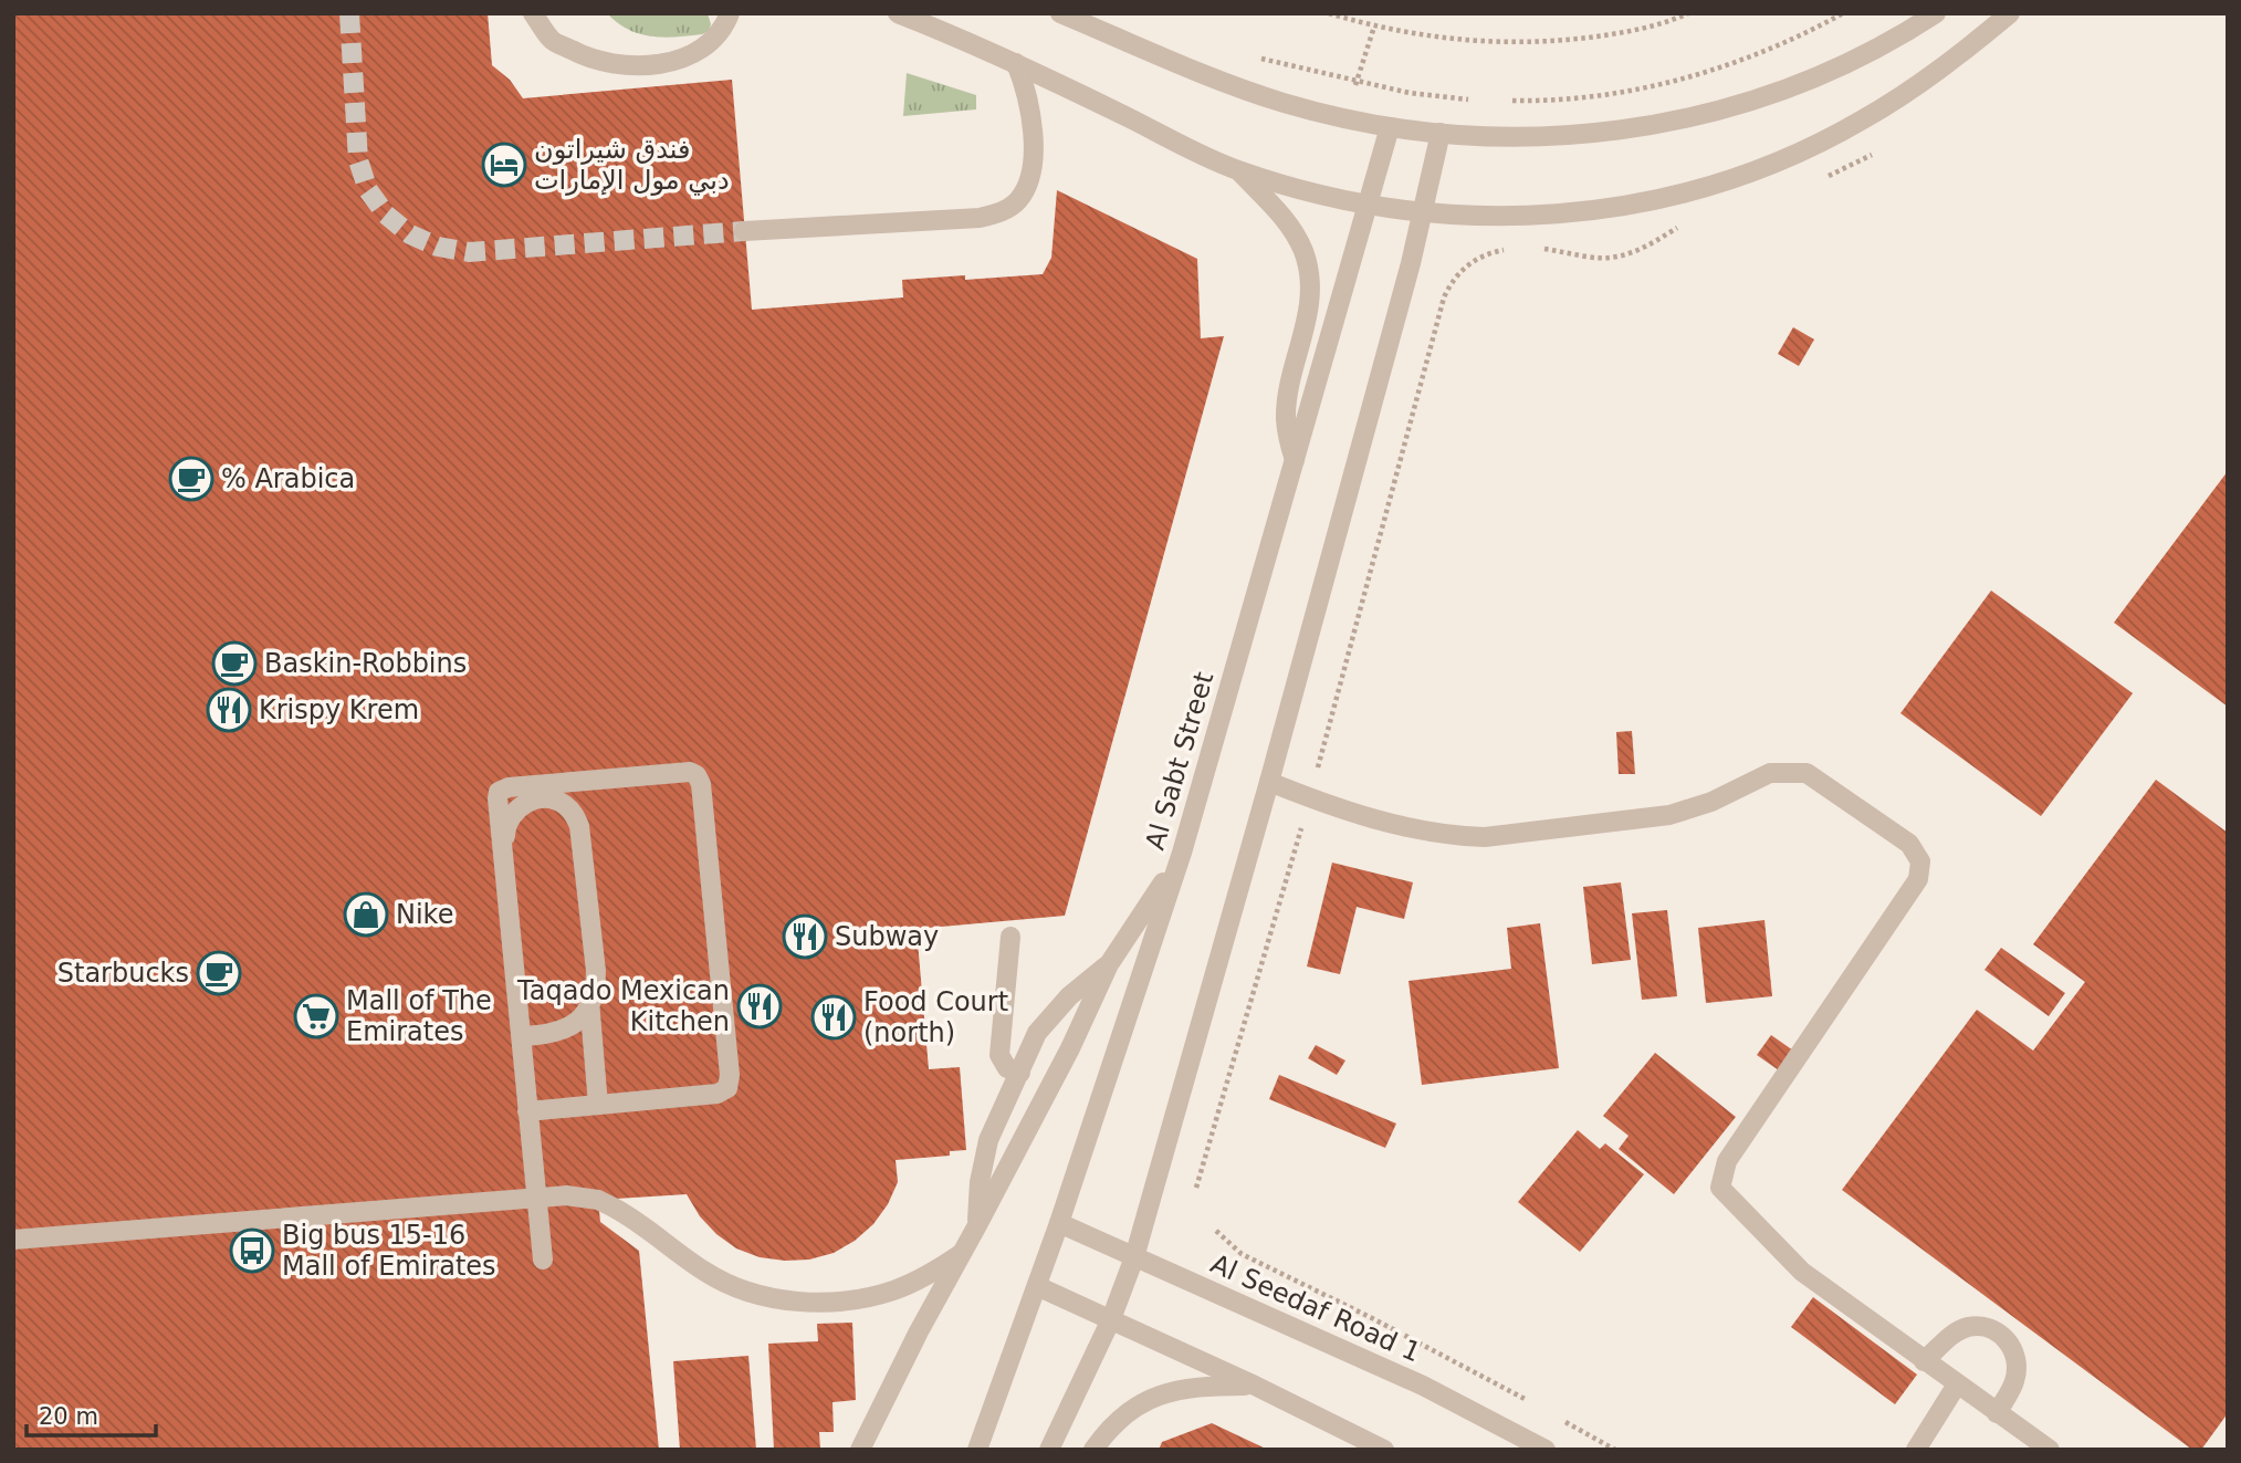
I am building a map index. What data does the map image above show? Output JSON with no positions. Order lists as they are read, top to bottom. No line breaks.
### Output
{"streets":{"street":["Al Sabt Street","Al Seedaf Road 1"]},"crossings":[["Al Sabt Street","Al Seedaf Road 1"]],"places":{"hotel":["فندق شيراتون دبي مول الإمارات"],"cafe":["% Arabica","Baskin-Robbins","Starbucks"],"restaurant":["Krispy Krem","Subway","Taqado Mexican Kitchen","Food Court (north)"],"shop":["Nike"],"supermarket":["Mall of The Emirates"],"bus stop":["Big bus 15-16 Mall of Emirates"]},"scale_bar":"20 m"}
